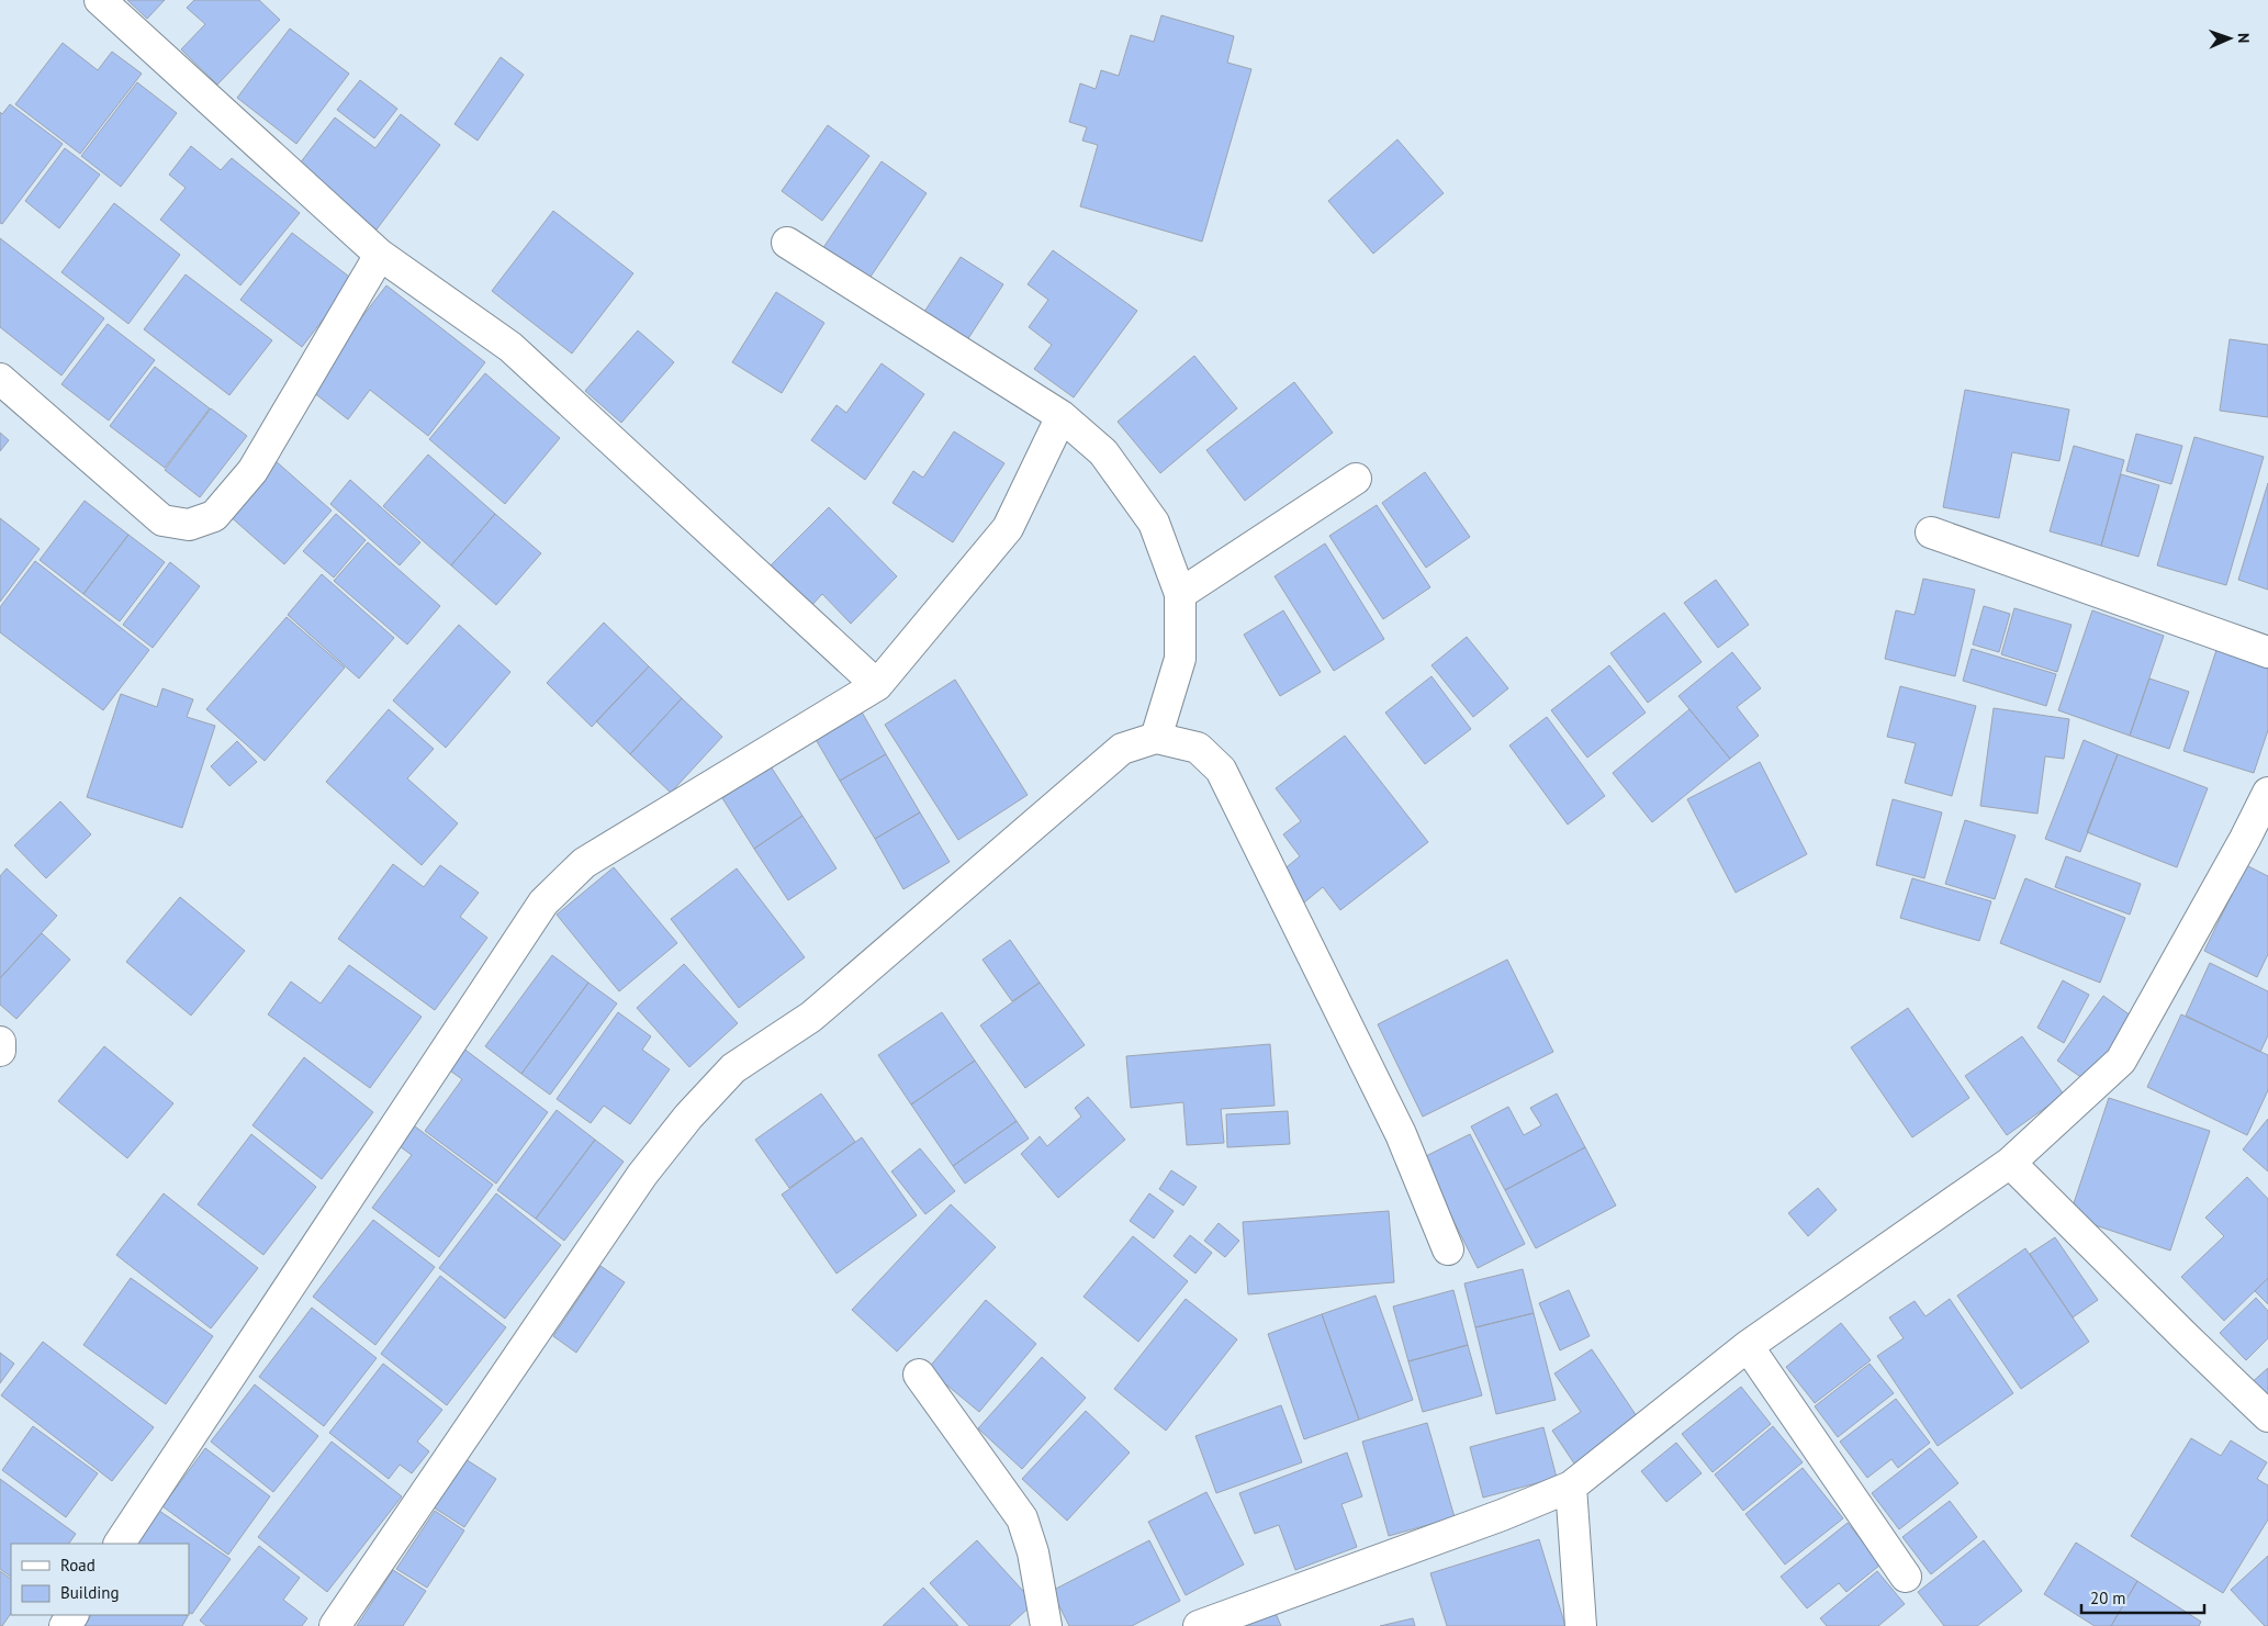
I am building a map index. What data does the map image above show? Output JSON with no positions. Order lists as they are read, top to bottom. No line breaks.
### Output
{"legend":["Road","Building"],"scale_bar":"20 m","north":"right"}
